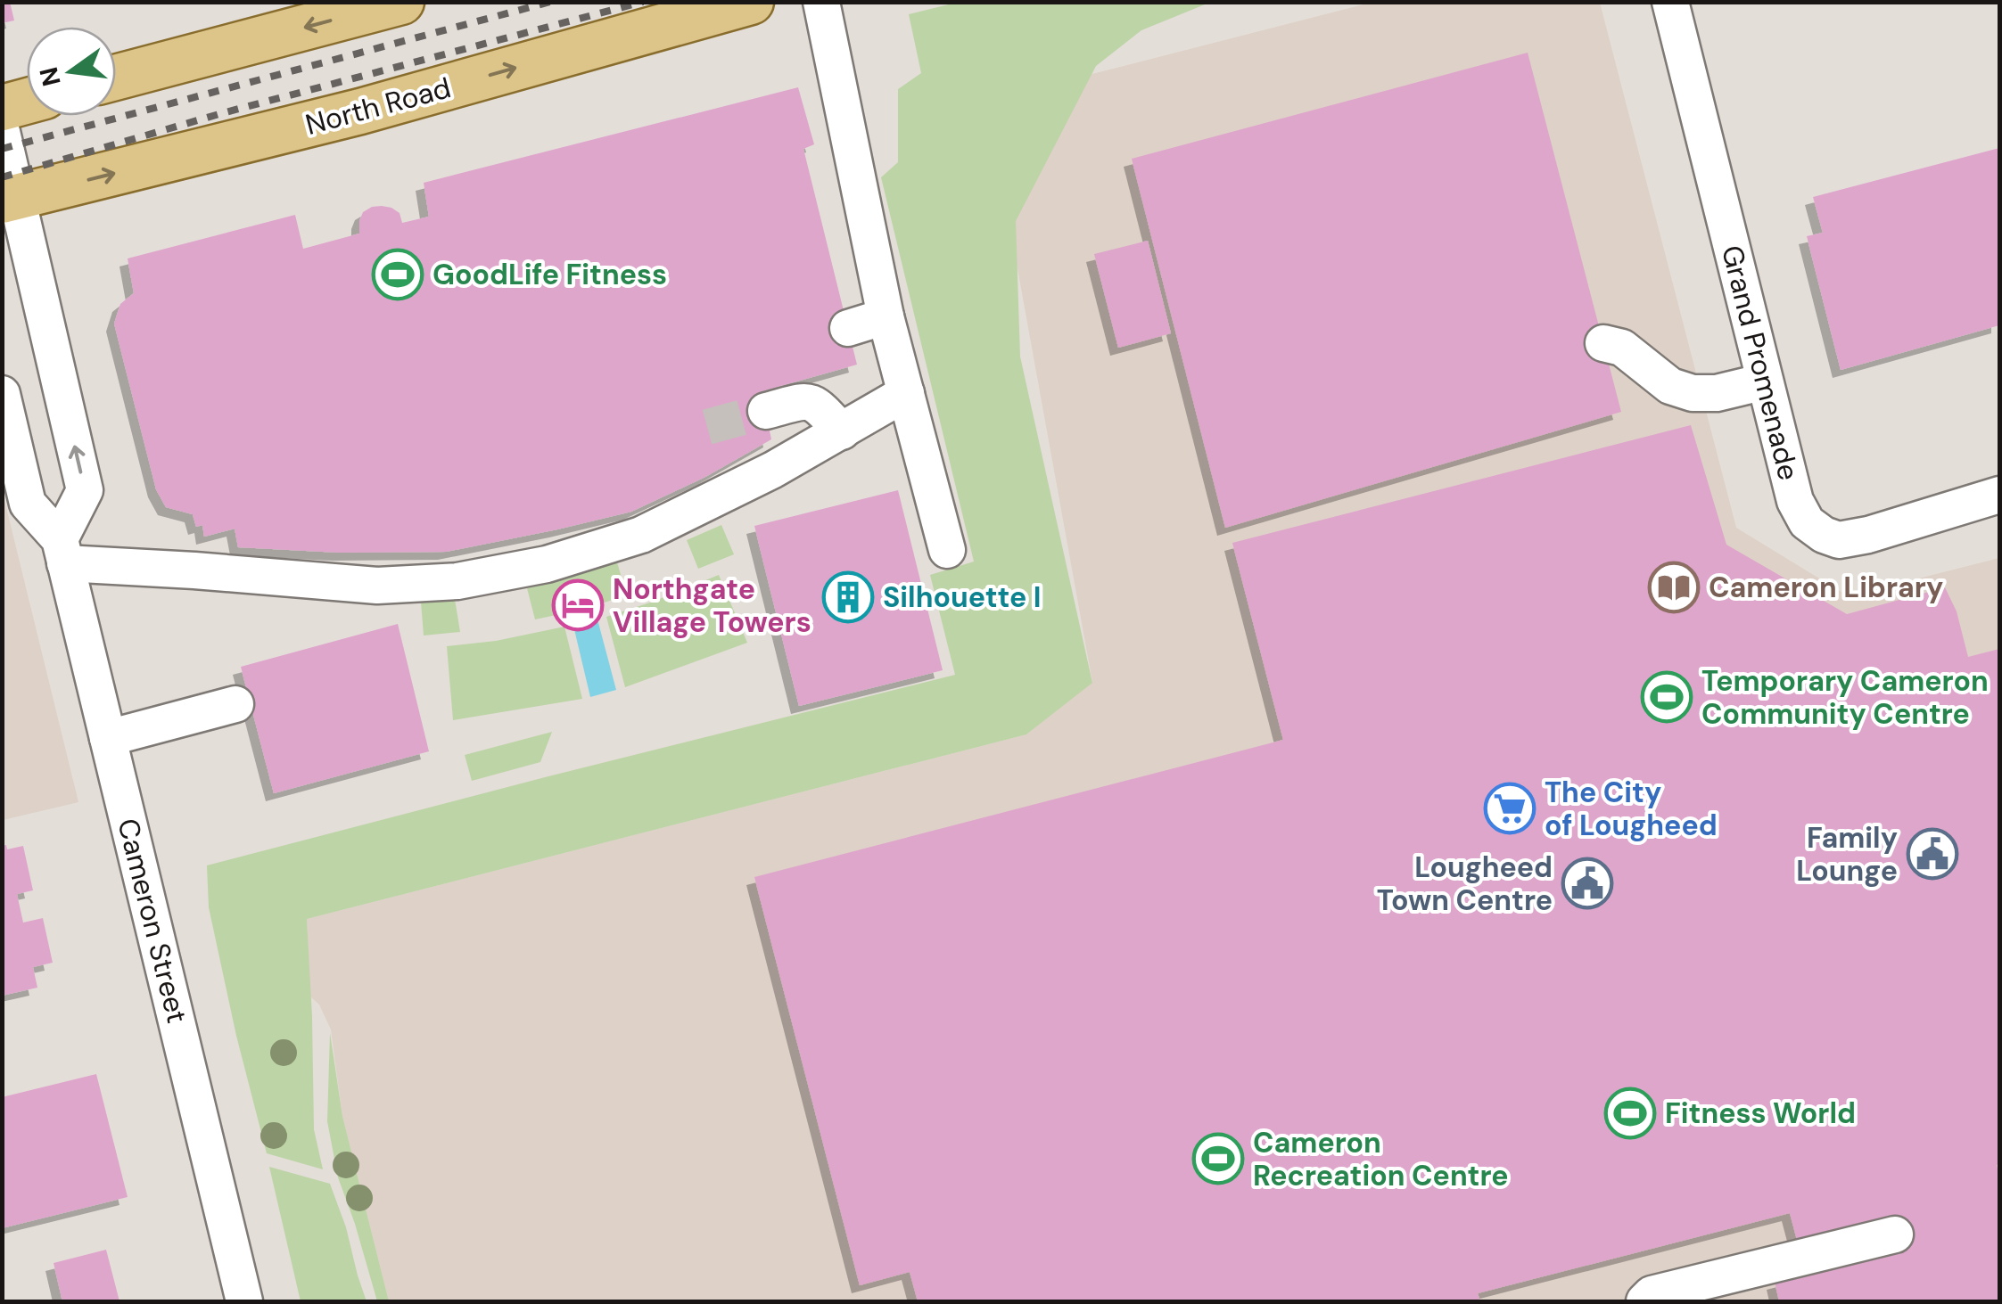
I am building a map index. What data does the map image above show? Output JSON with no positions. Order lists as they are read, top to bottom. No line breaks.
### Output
{"streets":{"main road":["North Road"],"street":["Grand Promenade","Cameron Street"]},"places":{"sports":["GoodLife Fitness","Temporary Cameron Community Centre","Fitness World","Cameron Recreation Centre"],"library":["Cameron Library"],"building":["Silhouette I"],"hotel":["Northgate Village Towers"],"supermarket":["The City of Lougheed"],"public building":["Family Lounge","Lougheed Town Centre"]},"north":"left"}
